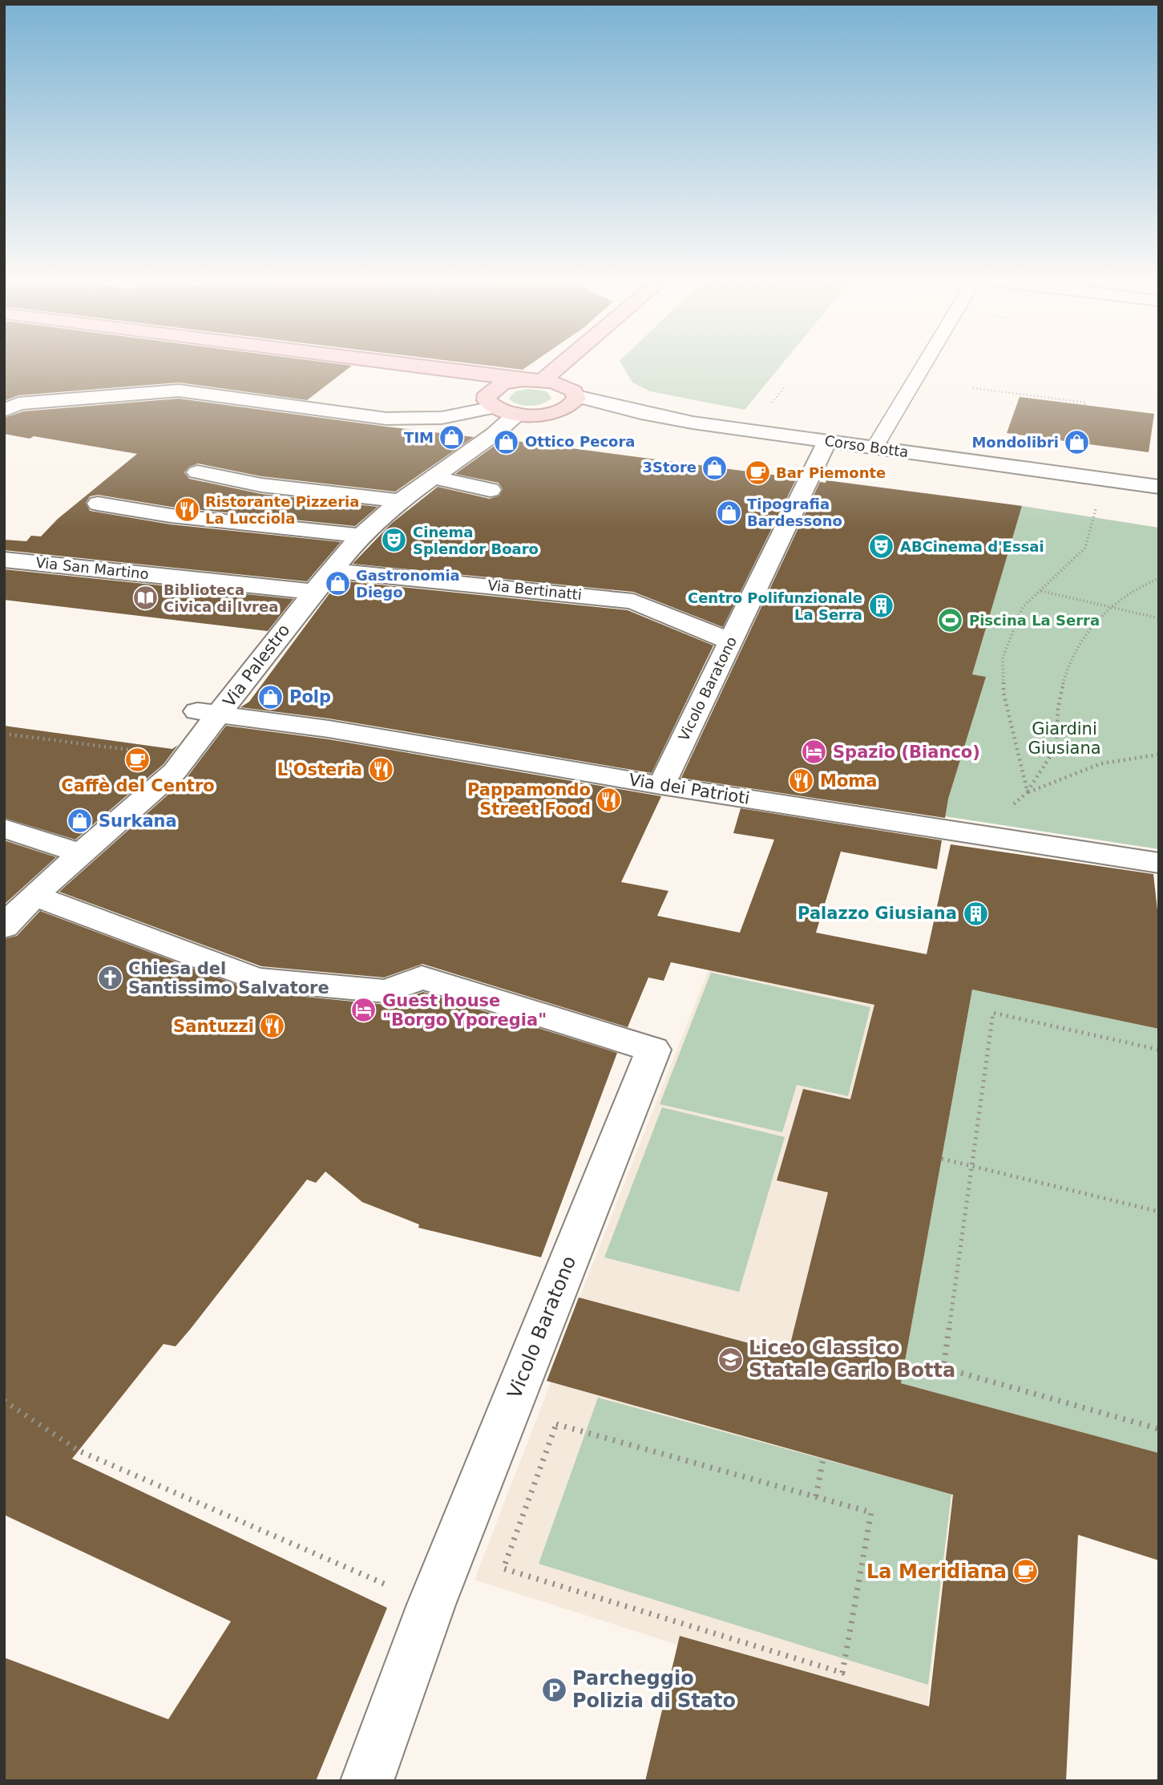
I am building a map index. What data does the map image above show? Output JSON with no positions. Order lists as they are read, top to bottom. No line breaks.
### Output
{"streets":{"street":["Corso Botta","Via San Martino","Via Bertinatti","Via Palestro","Vicolo Baratono","Via dei Patrioti"]},"crossings":[["Corso Botta","Vicolo Baratono"],["Via San Martino","Via Palestro"],["Via Bertinatti","Via Palestro"],["Via Bertinatti","Vicolo Baratono"],["Via Palestro","Vicolo Baratono"],["Via Palestro","Via dei Patrioti"],["Vicolo Baratono","Via dei Patrioti"]],"parks":["Giardini Giusiana"],"places":{"shop":["TIM","Ottico Pecora","Mondolibri","3Store","Tipografia Bardessono","Gastronomia Diego","Polp","Surkana"],"cafe":["Bar Piemonte","Caffè del Centro","La Meridiana"],"restaurant":["Ristorante Pizzeria La Lucciola","L'Osteria","Moma","Pappamondo Street Food","Santuzzi"],"theatre":["Cinema Splendor Boaro","ABCinema d'Essai"],"library":["Biblioteca Civica di Ivrea"],"building":["Centro Polifunzionale La Serra","Palazzo Giusiana"],"sports":["Piscina La Serra"],"hotel":["Spazio (Bianco)","Guest house \"Borgo Yporegia\""],"church":["Chiesa del Santissimo Salvatore"],"school or university":["Liceo Classico Statale Carlo Botta"],"parking":["Parcheggio Polizia di Stato"]}}
